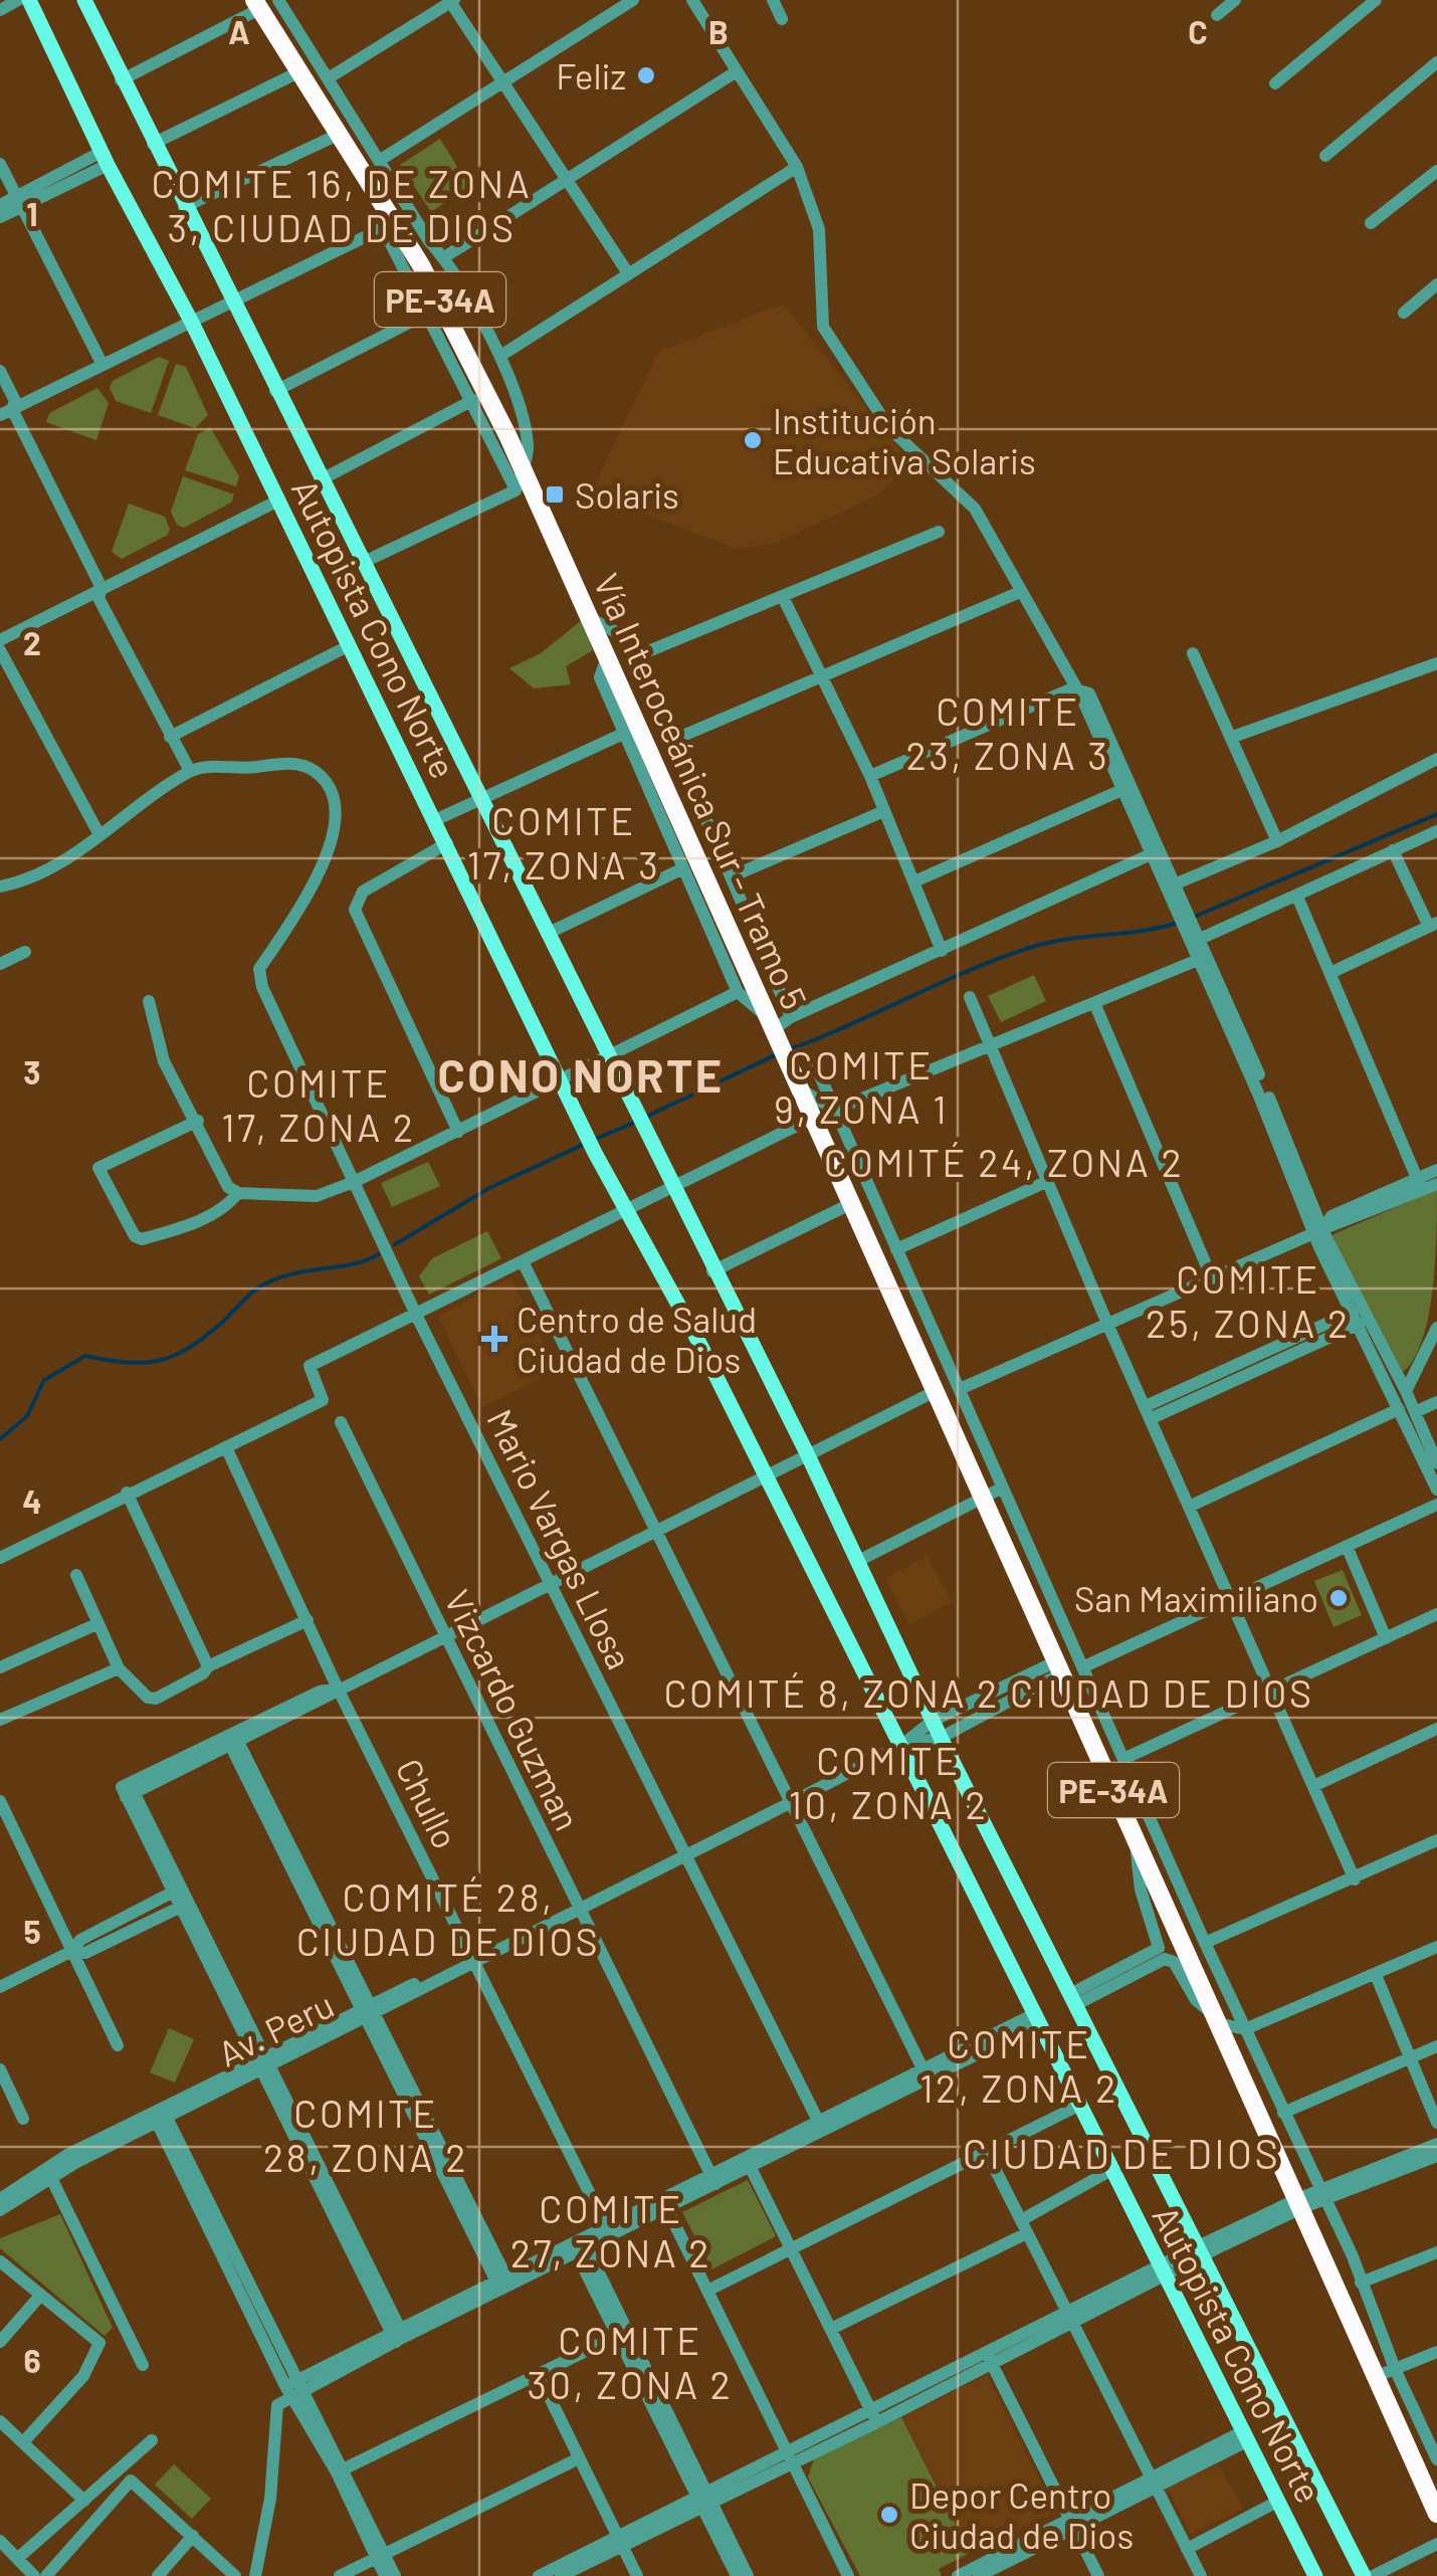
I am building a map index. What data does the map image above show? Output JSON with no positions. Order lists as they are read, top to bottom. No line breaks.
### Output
{"streets":{"highway":["PE-34A","Vía Interoceánica Sur - Tramo 5"],"main road":["Autopista Cono Norte"],"street":["Mario Vargas Llosa","Vizcardo Guzman","Chullo","Av. Peru"]},"crossings":[["Autopista Cono Norte","Av. Peru"],["Mario Vargas Llosa","Av. Peru"],["Vizcardo Guzman","Av. Peru"],["Chullo","Av. Peru"]],"districts":["COMITE 16, DE ZONA 3, CIUDAD DE DIOS","COMITE 23, ZONA 3","COMITE 17, ZONA 3","COMITE 9, ZONA 1","CONO NORTE","COMITE 17, ZONA 2","COMITÉ 24, ZONA 2","COMITE 25, ZONA 2","COMITÉ 8, ZONA 2 CIUDAD DE DIOS","COMITE 10, ZONA 2","COMITÉ 28, CIUDAD DE DIOS","COMITE 12, ZONA 2","COMITE 28, ZONA 2","CIUDAD DE DIOS","COMITE 27, ZONA 2","COMITE 30, ZONA 2"],"places":{"other":["Feliz","Institución Educativa Solaris","San Maximiliano","Depor Centro Ciudad de Dios"],"transit":["Solaris"],"health":["Centro de Salud Ciudad de Dios"]},"grid":{"columns":["A","B","C"],"rows":["1","2","3","4","5","6"]}}
